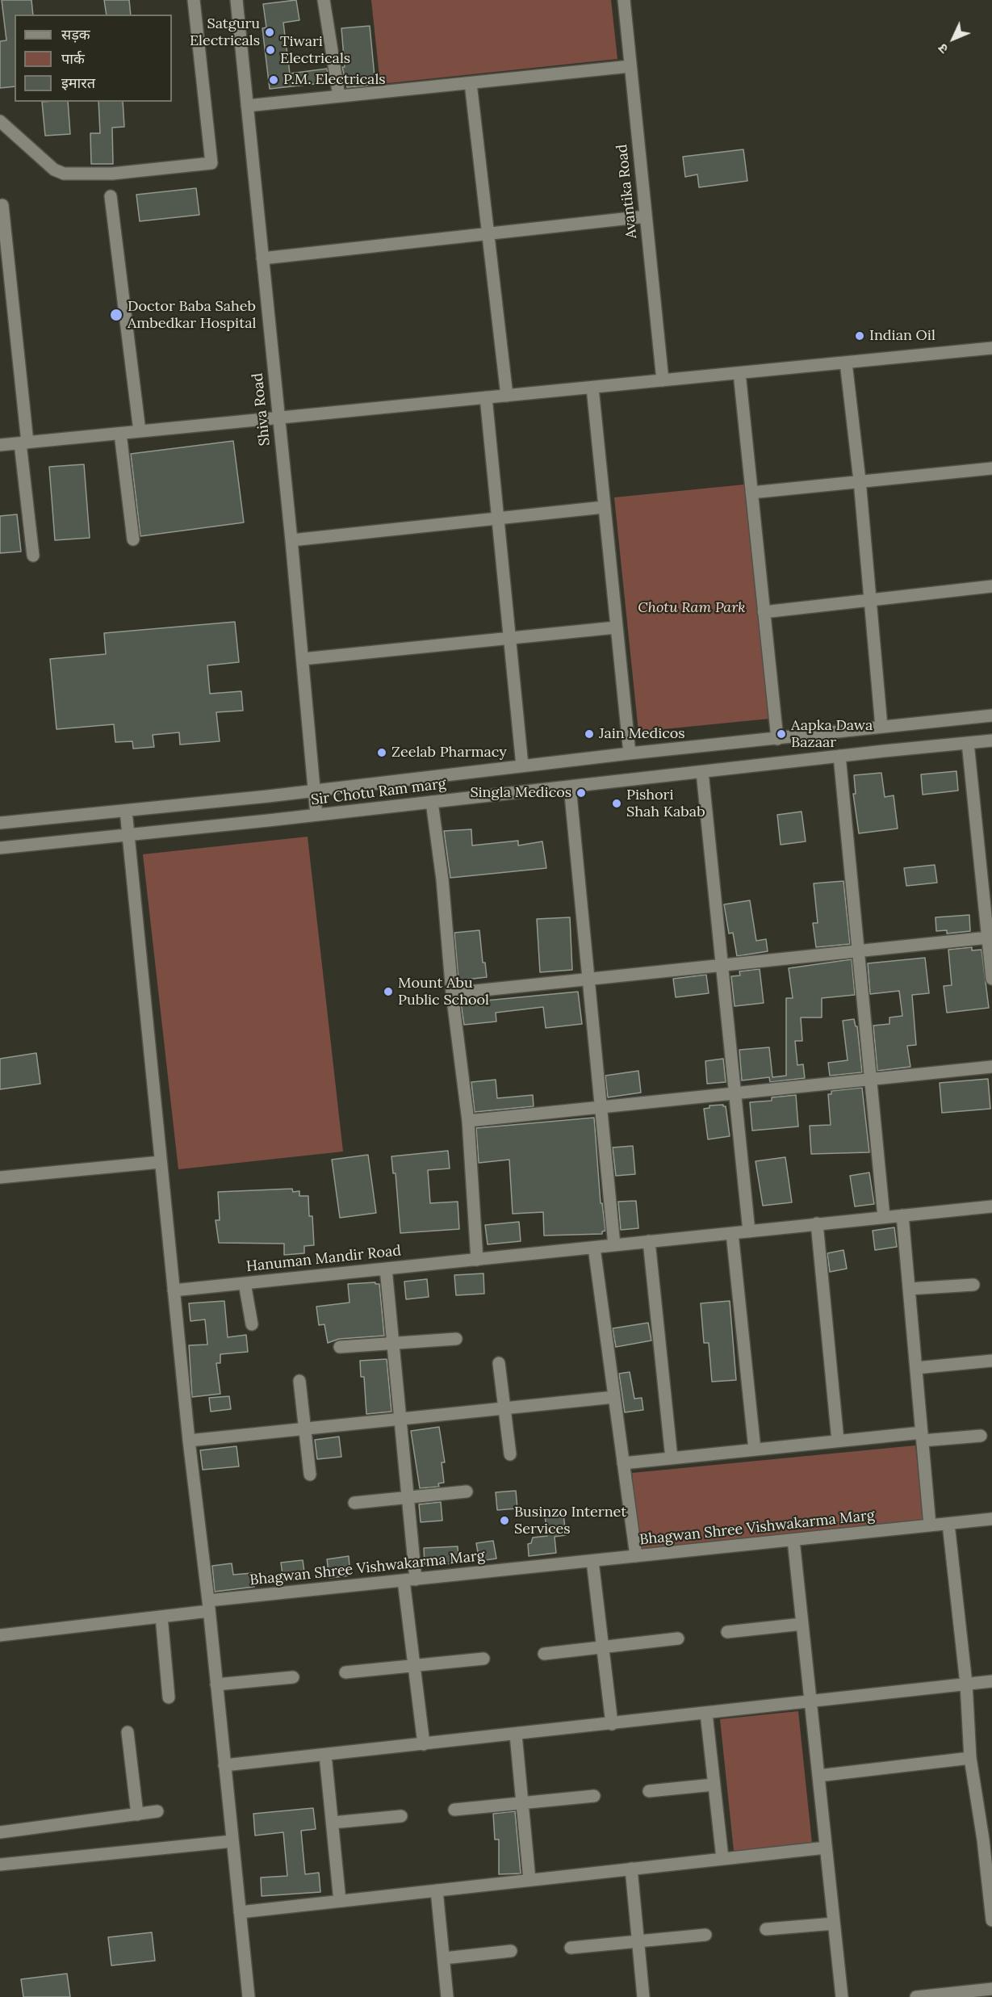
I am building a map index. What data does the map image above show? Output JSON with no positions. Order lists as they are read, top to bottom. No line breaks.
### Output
{"streets":{"street":["Avantika Road","Shiva Road","Sir Chotu Ram marg","Hanuman Mandir Road","Bhagwan Shree Vishwakarma Marg"]},"crossings":[["Shiva Road","Sir Chotu Ram marg"]],"parks":["Chotu Ram Park"],"places":["Satguru Electricals","Tiwari Electricals","P.M. Electricals","Doctor Baba Saheb Ambedkar Hospital","Indian Oil","Jain Medicos","Aapka Dawa Bazaar","Zeelab Pharmacy","Singla Medicos","Pishori Shah Kabab","Mount Abu Public School","Businzo Internet Services"],"legend":["सड़क","पार्क","इमारत"],"north":"bottom left"}
